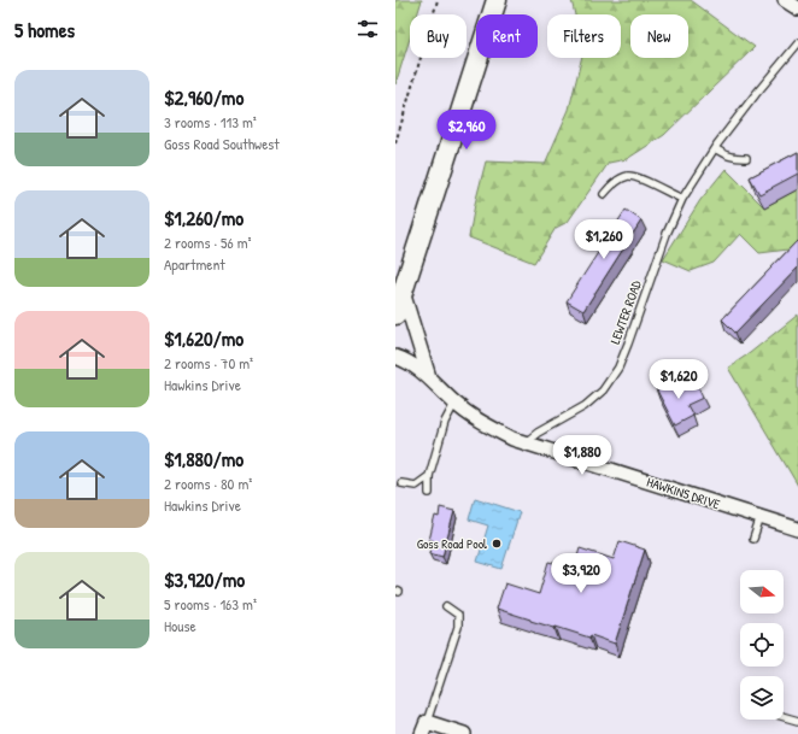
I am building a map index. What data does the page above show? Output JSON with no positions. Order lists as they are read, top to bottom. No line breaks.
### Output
{"streets":{"street":["HAWKINS DRIVE"],"lane":["LEWTER ROAD"]},"crossings":[["LEWTER ROAD","HAWKINS DRIVE"]],"places":["Goss Road Pool"],"north":"right","page":{"heading":"5 homes","chip":["Buy","Rent","Filters","New"],"list":[{"name":"$2,960/mo","note":"3 rooms · 113 m² · Goss Road Southwest"},{"name":"$1,260/mo","note":"2 rooms · 56 m² · Apartment"},{"name":"$1,620/mo","note":"2 rooms · 70 m² · Hawkins Drive"},{"name":"$1,880/mo","note":"2 rooms · 80 m² · Hawkins Drive"},{"name":"$3,920/mo","note":"5 rooms · 163 m² · House"}],"price":["$2,960","$1,260","$1,620","$1,880","$3,920"]}}
